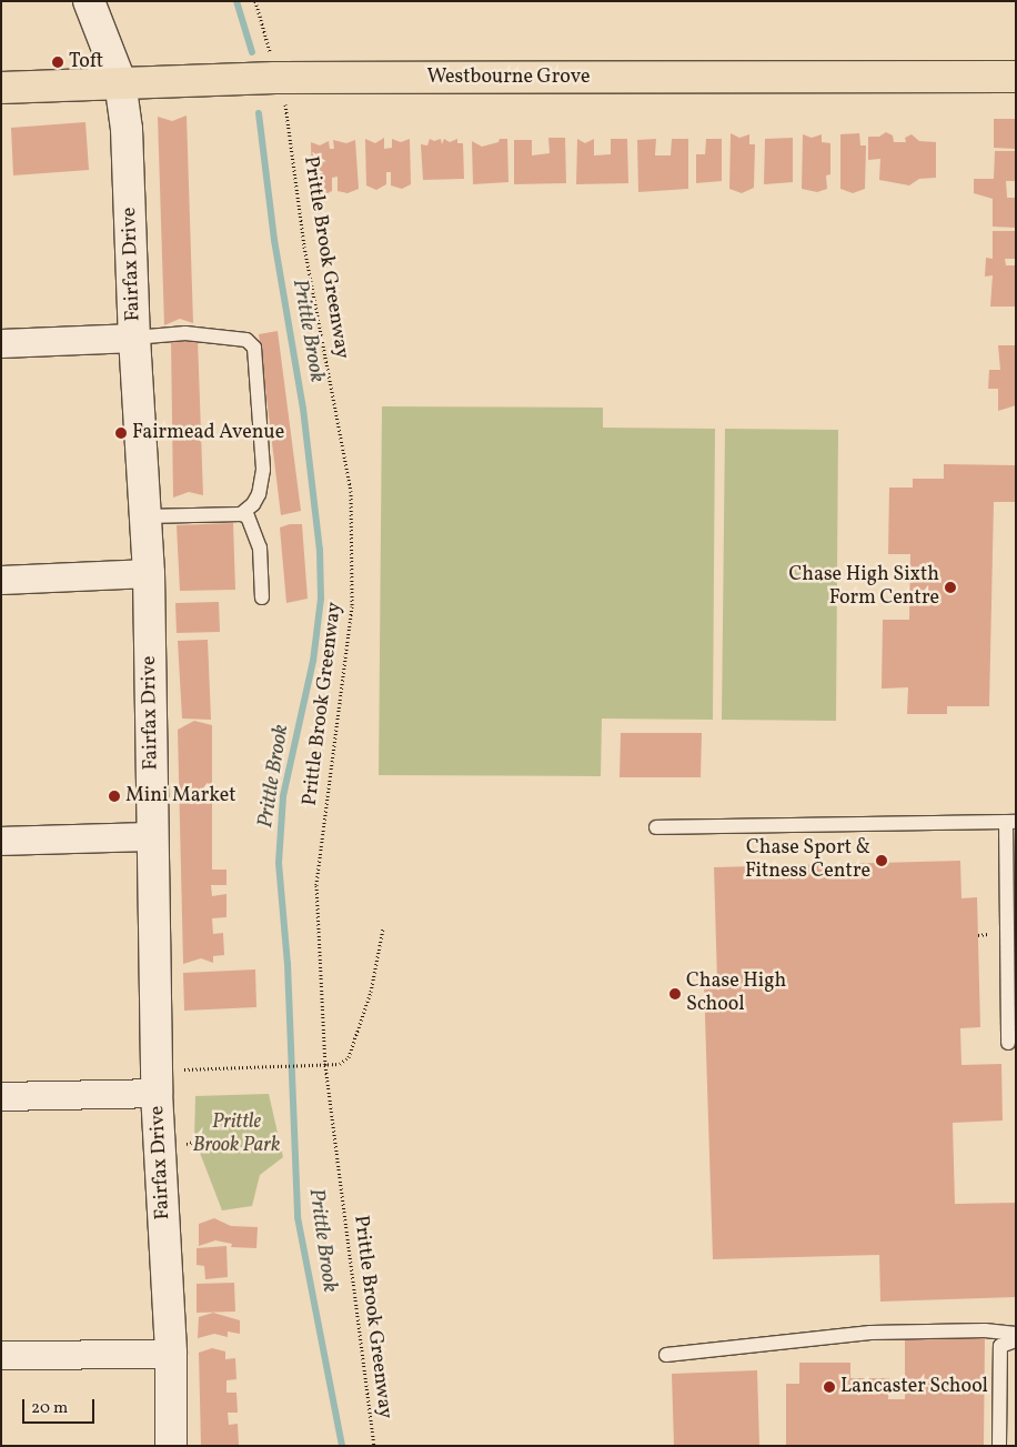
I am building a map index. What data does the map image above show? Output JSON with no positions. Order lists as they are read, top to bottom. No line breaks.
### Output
{"streets":{"main road":["Westbourne Grove"],"street":["Fairfax Drive"],"path":["Prittle Brook Greenway"]},"crossings":[["Westbourne Grove","Prittle Brook Greenway"],["Westbourne Grove","Fairfax Drive"]],"water":["Prittle Brook"],"parks":["Prittle Brook Park"],"places":["Toft","Fairmead Avenue","Chase High Sixth Form Centre","Mini Market","Chase Sport & Fitness Centre","Chase High School","Lancaster School"],"scale_bar":"20 m"}
